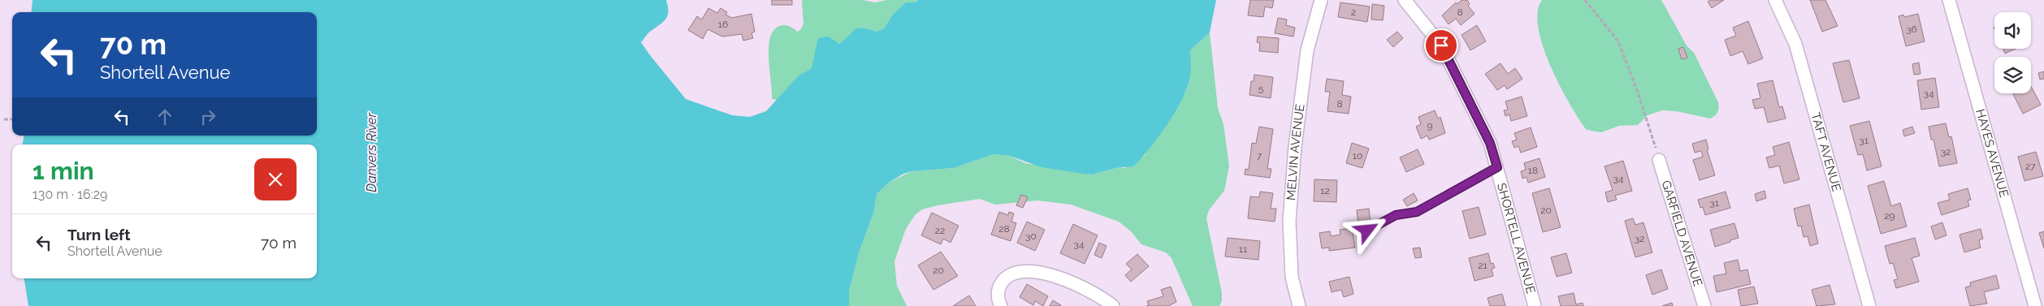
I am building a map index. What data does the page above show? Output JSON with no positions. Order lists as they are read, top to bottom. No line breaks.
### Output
{"streets":{"street":["TAFT AVENUE","MELVIN AVENUE","HAYES AVENUE","GARFIELD AVENUE","SHORTELL AVENUE"]},"water":["Danvers River"],"house_numbers":["2","8","16","36","5","34","8","9","31","32","7","10","27","18","34","12","31","20","29","28","22","30","32","34","11","21","20"],"page":{"turn":["70 m","Shortell Avenue"],"heading":["1 min","130 m · 16:29"],"list":[{"name":"Turn left","note":"Shortell Avenue","value":"70 m"}]}}
